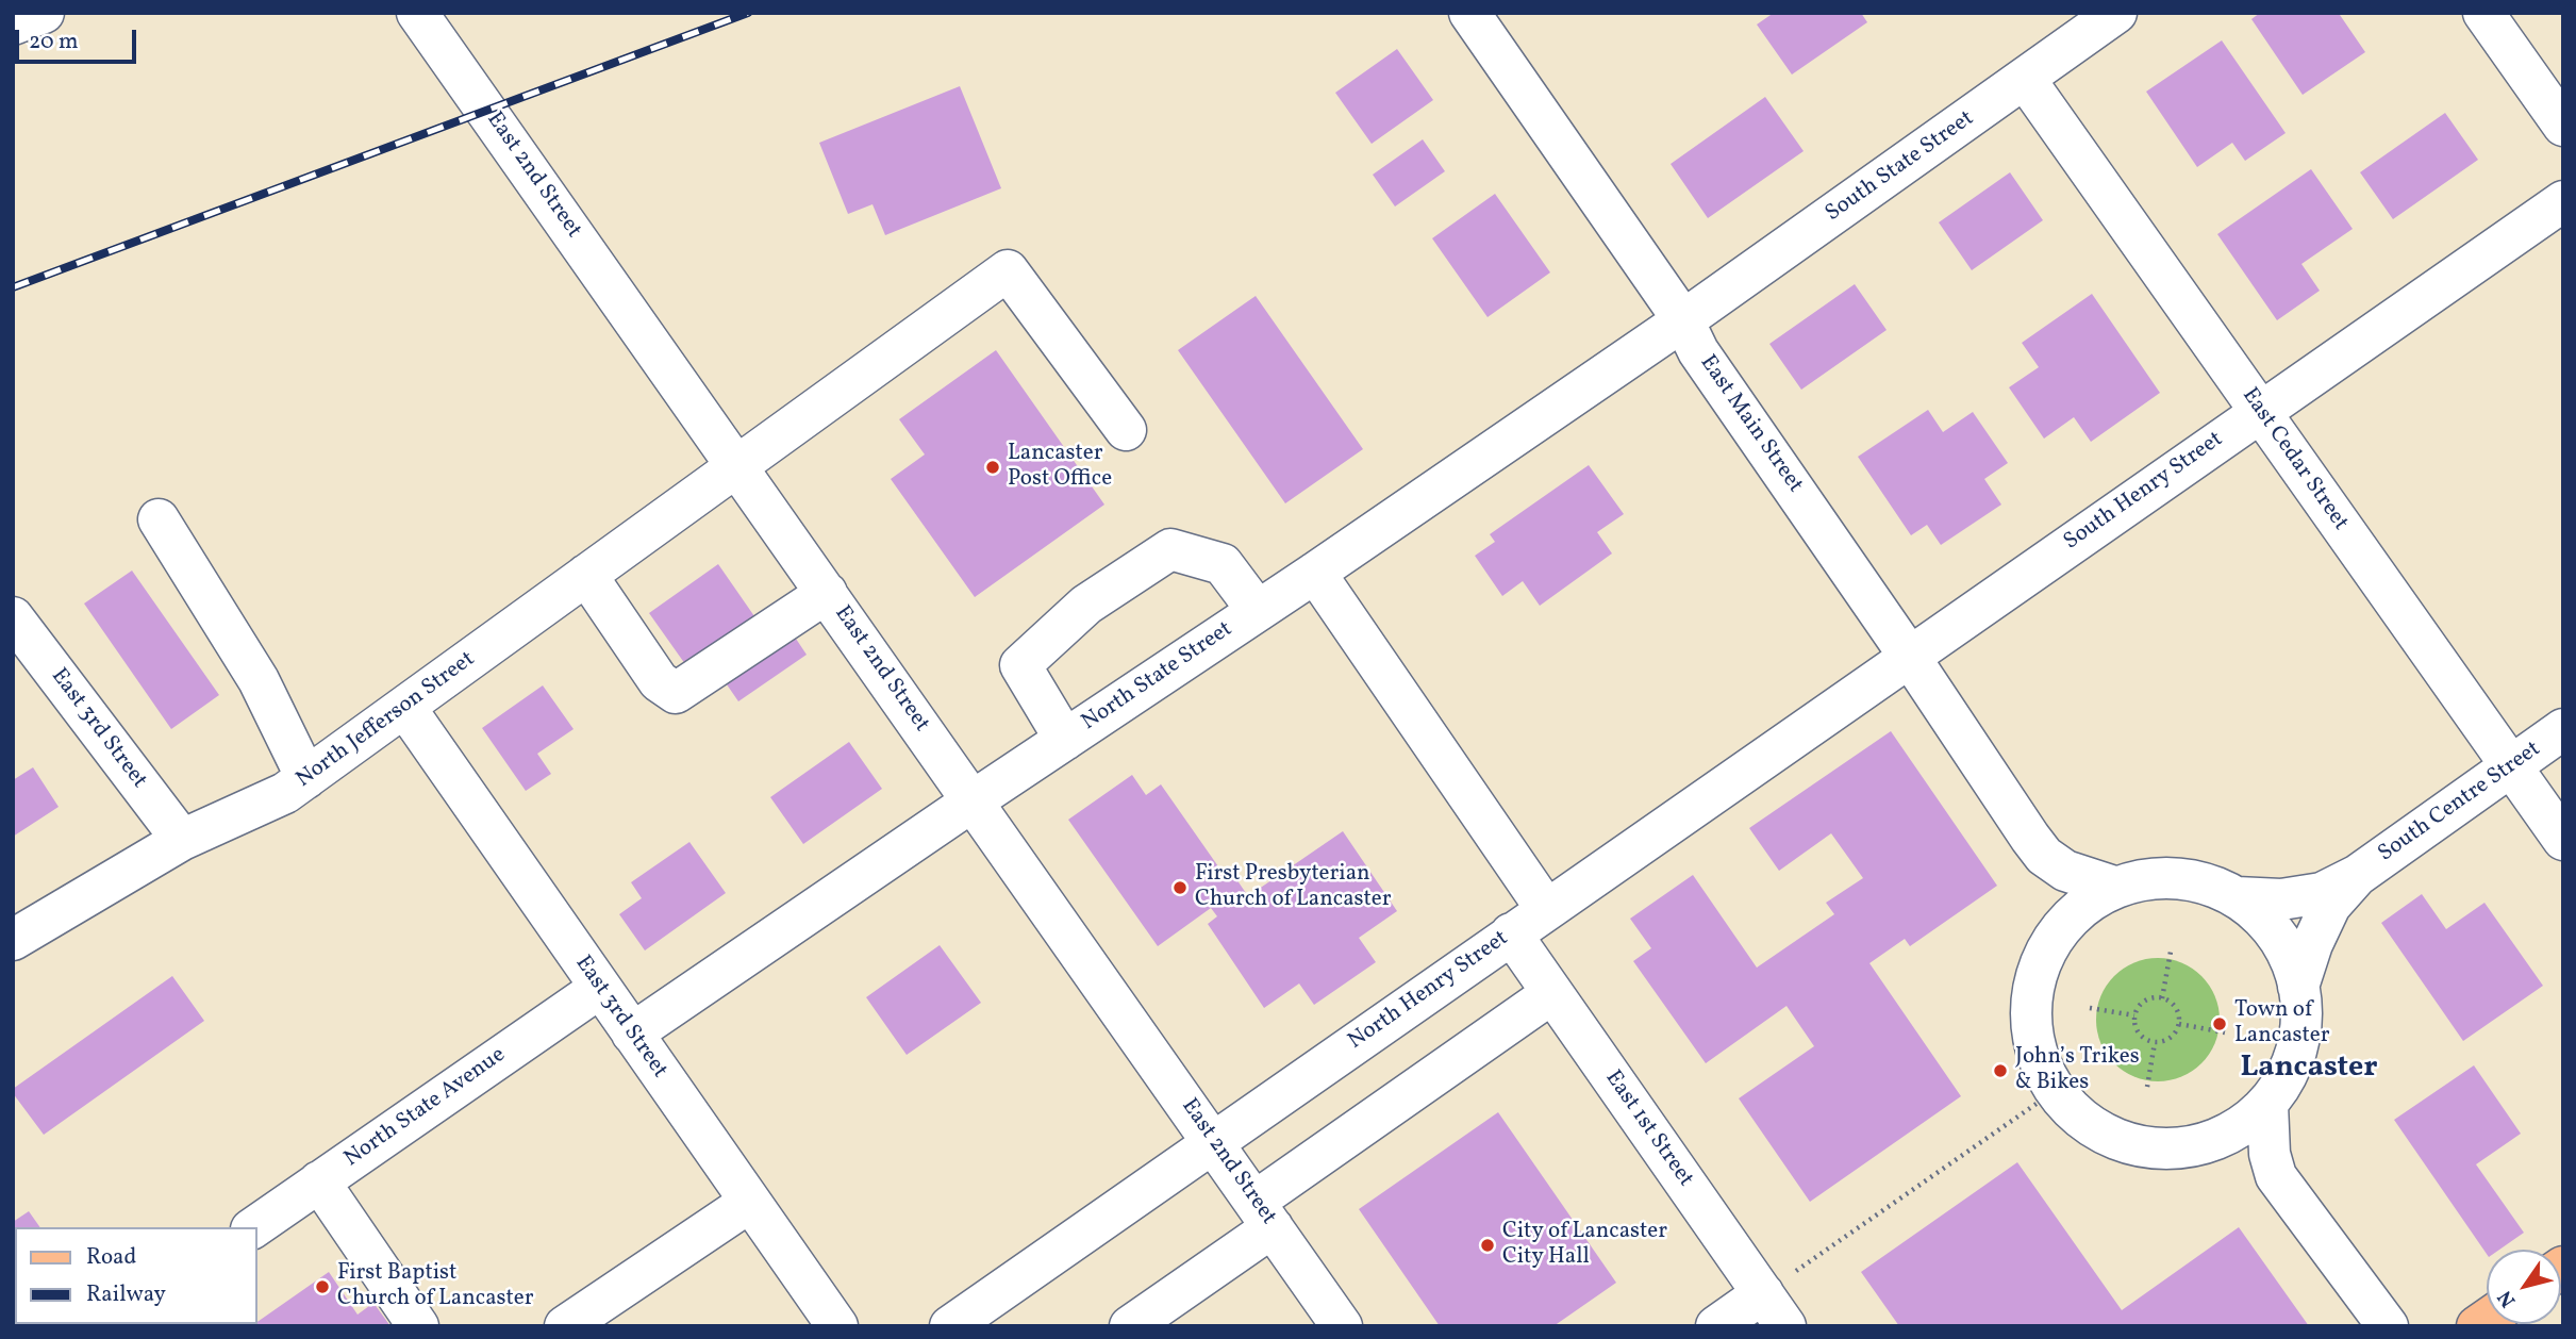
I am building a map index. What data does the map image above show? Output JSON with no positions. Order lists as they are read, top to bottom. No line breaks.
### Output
{"streets":{"street":["South State Street","East 2nd Street","East Main Street","East Cedar Street","South Henry Street","North State Street","North Jefferson Street","East 3rd Street","South Centre Street","North Henry Street","North State Avenue","East 1st Street"]},"crossings":[["South State Street","East Main Street"],["South State Street","East Cedar Street"],["South State Street","North State Street"],["East 2nd Street","North State Street"],["East 2nd Street","North Jefferson Street"],["East 2nd Street","North Henry Street"],["East Main Street","South Henry Street"],["East Main Street","North State Street"],["East Main Street","North Henry Street"],["East Cedar Street","South Henry Street"],["East Cedar Street","South Centre Street"],["South Henry Street","North Henry Street"],["North State Street","East 3rd Street"],["North Jefferson Street","East 3rd Street"],["East 3rd Street","North State Avenue"],["North Henry Street","East 1st Street"]],"districts":["Lancaster"],"places":["Lancaster Post Office","First Presbyterian Church of Lancaster","Town of Lancaster","John’s Trikes & Bikes","City of Lancaster City Hall","First Baptist Church of Lancaster"],"legend":["Road","Railway"],"scale_bar":"20 m","north":"bottom left"}
